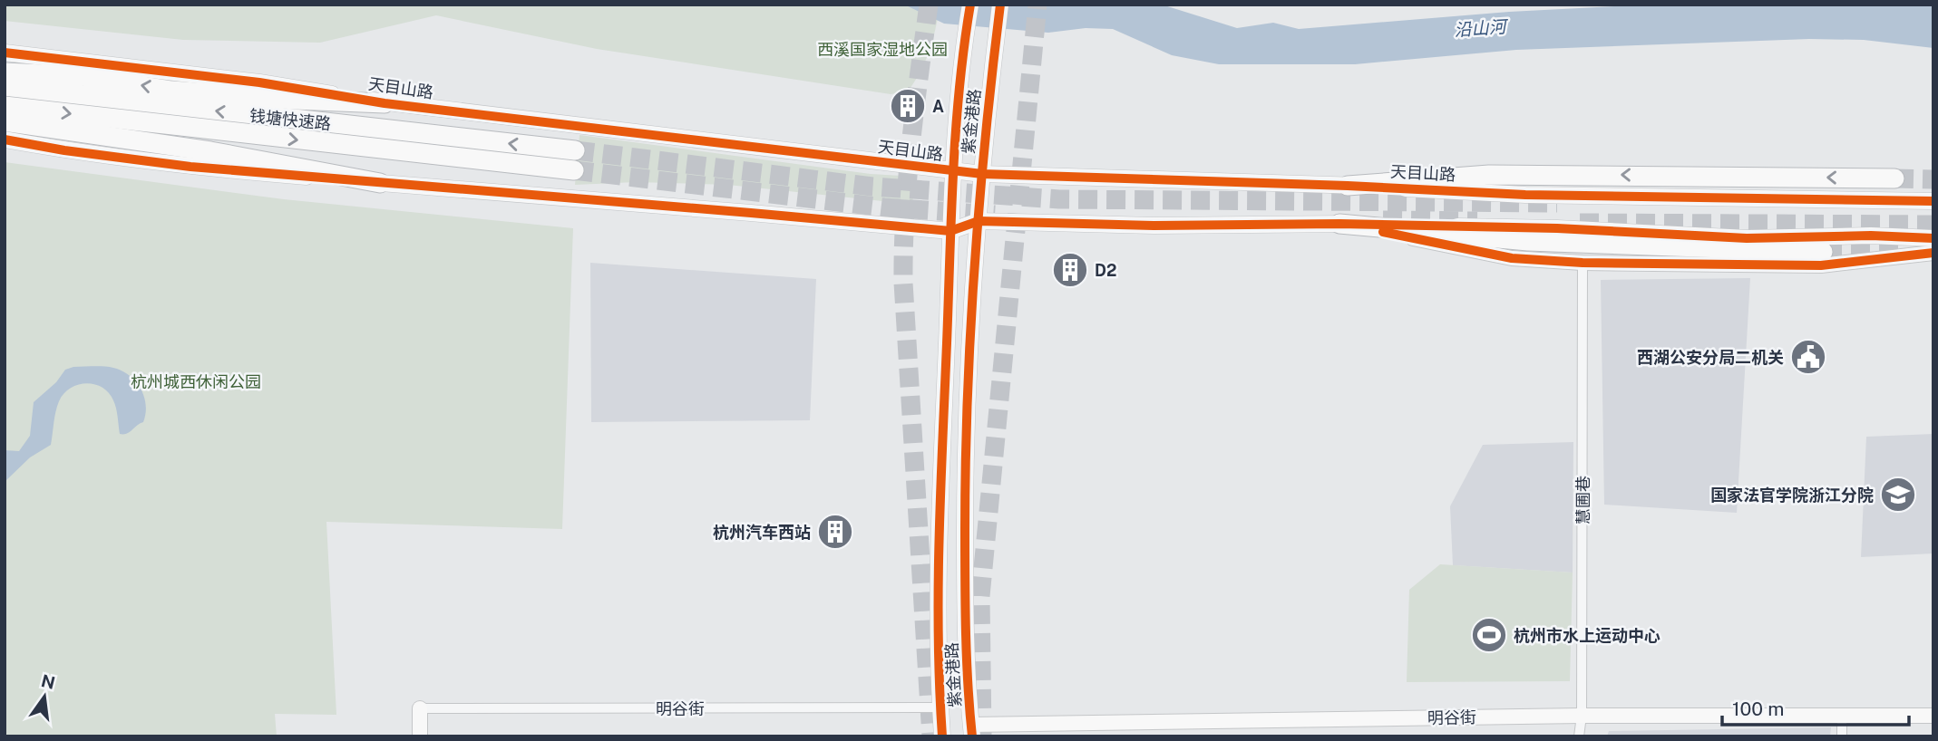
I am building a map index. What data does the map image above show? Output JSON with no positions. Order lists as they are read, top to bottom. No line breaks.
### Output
{"streets":{"highway":["钱塘快速路"],"main road":["天目山路","紫金港路"],"street":["慧圃巷","明谷街"]},"crossings":[["天目山路","紫金港路"],["紫金港路","明谷街"],["慧圃巷","明谷街"]],"water":["沿山河"],"parks":["西溪国家湿地公园","杭州城西休闲公园"],"places":{"building":["A","D2","杭州汽车西站"],"public building":["西湖公安分局二机关"],"school or university":["国家法官学院浙江分院"],"sports":["杭州市水上运动中心"]},"scale_bar":"100 m","north":"top"}
